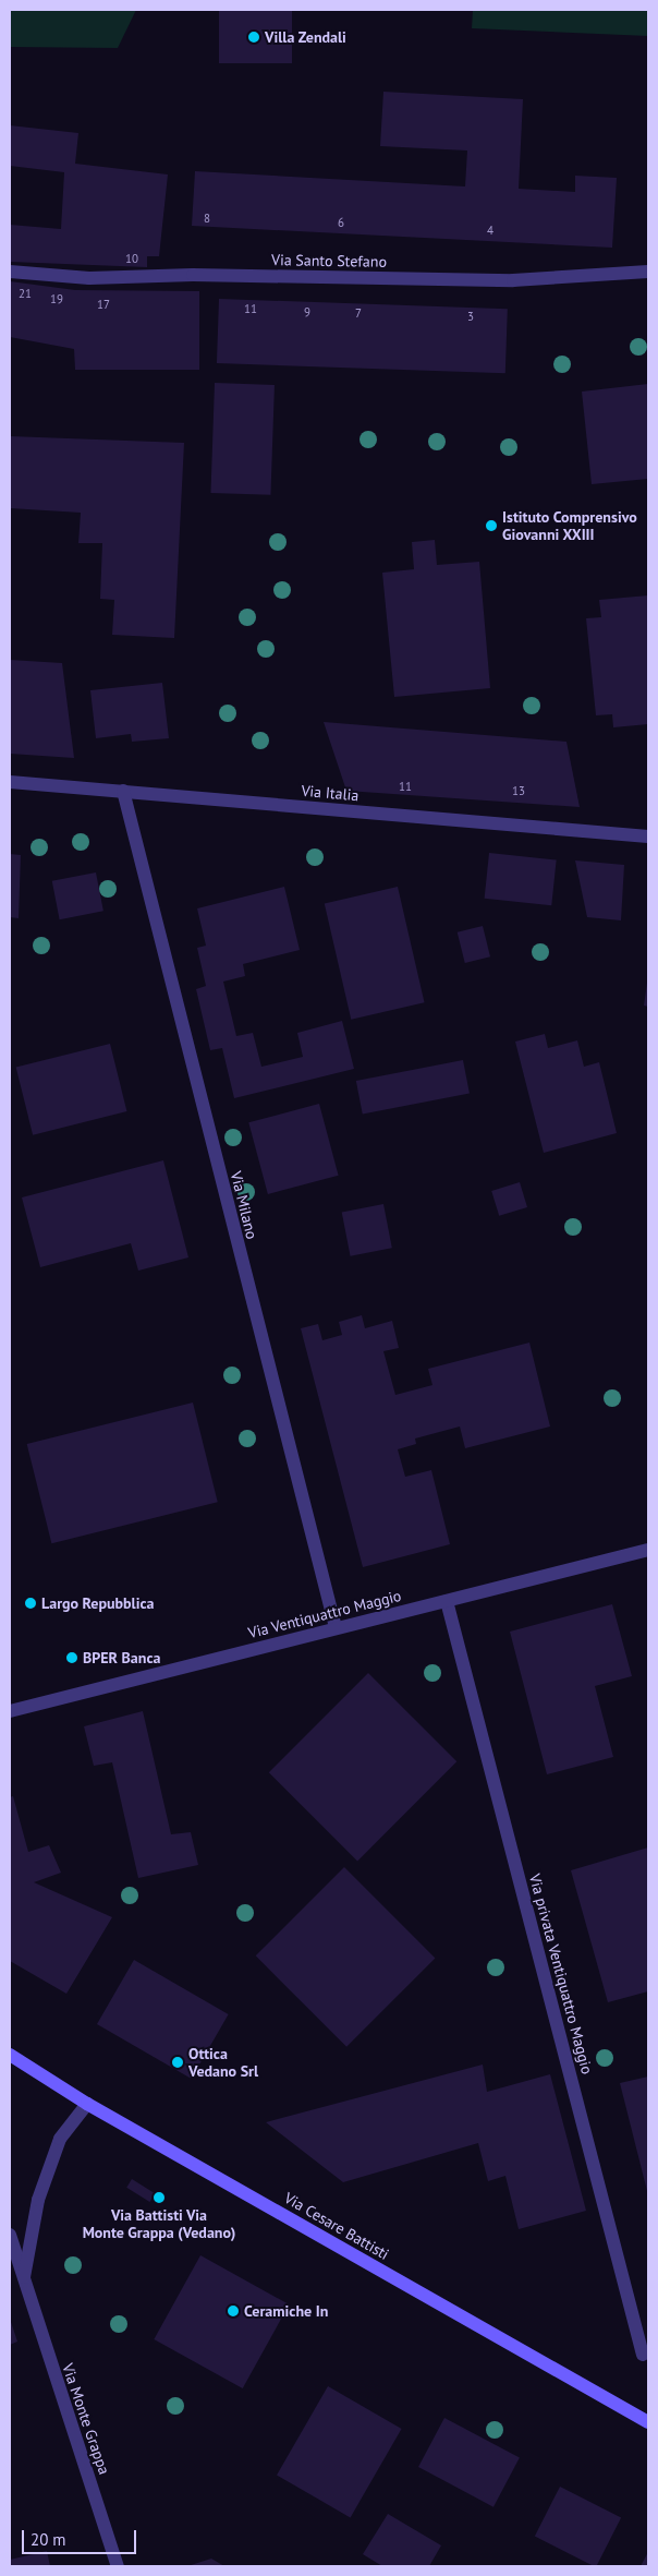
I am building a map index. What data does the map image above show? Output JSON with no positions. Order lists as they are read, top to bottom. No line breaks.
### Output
{"streets":{"main road":["Via Cesare Battisti"],"street":["Via Santo Stefano","Via Italia","Via Milano","Via Ventiquattro Maggio","Via privata Ventiquattro Maggio","Via Monte Grappa"]},"crossings":[["Via Italia","Via Milano"],["Via Milano","Via Ventiquattro Maggio"],["Via Ventiquattro Maggio","Via privata Ventiquattro Maggio"],["Via Cesare Battisti","Via Monte Grappa"]],"places":["Villa Zendali","Istituto Comprensivo Giovanni XXIII","Largo Repubblica","BPER Banca","Ottica Vedano Srl","Via Battisti Via Monte Grappa (Vedano)","Ceramiche In"],"house_numbers":["8","6","4","10","21","19","17","11","9","7","3","11","13"],"scale_bar":"20 m"}
